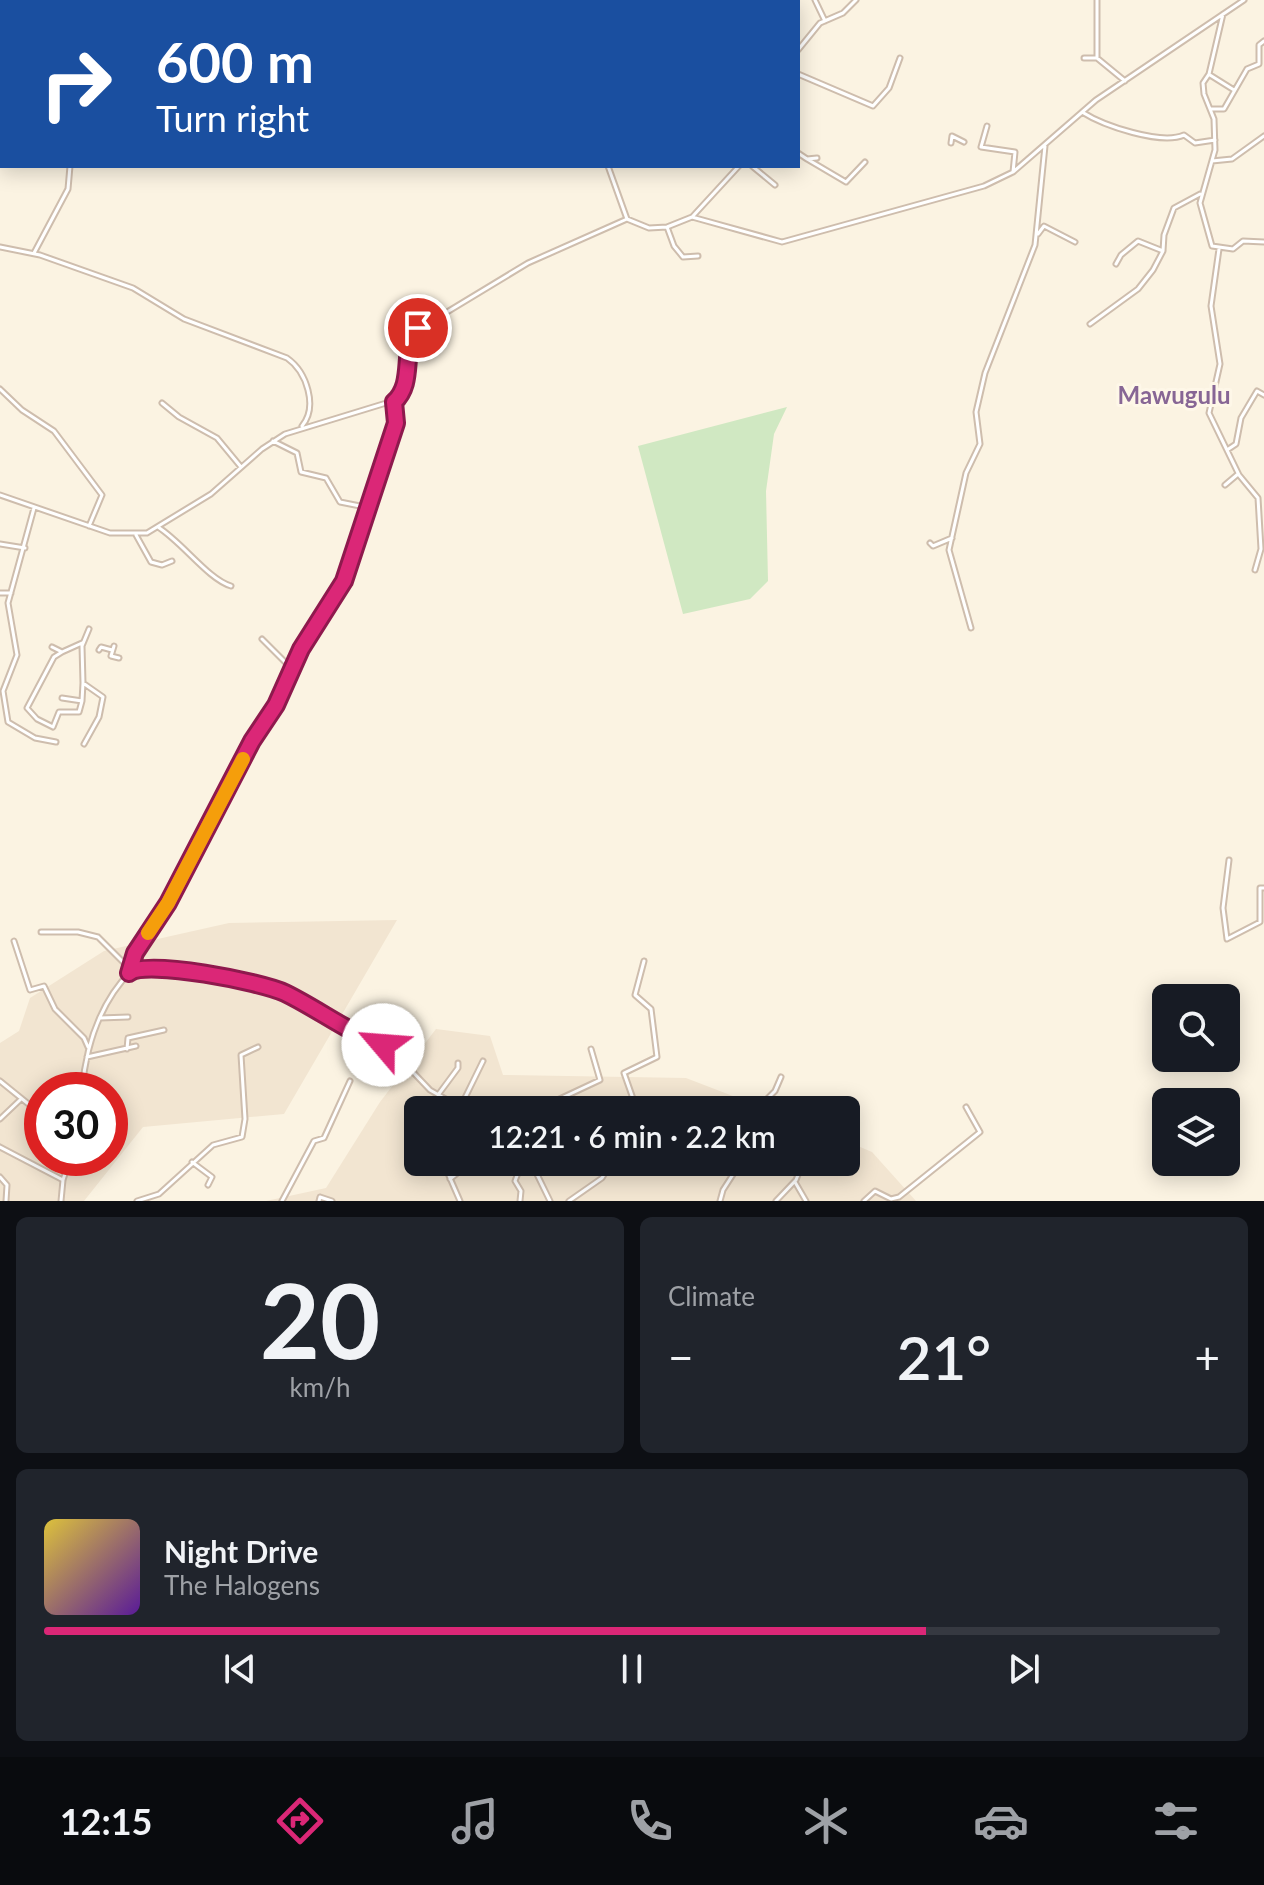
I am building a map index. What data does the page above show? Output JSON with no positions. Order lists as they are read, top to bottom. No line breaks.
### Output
{"districts":["Mawugulu"],"page":{"turn":["600 m","Turn right"],"limit":"30","trip":"12:21 · 6 min · 2.2 km","tile":[["20","km/h"],"Climate"],"heat":["−","21°","+"],"song":["Night Drive","The Halogens"],"tabs":"12:15"}}
